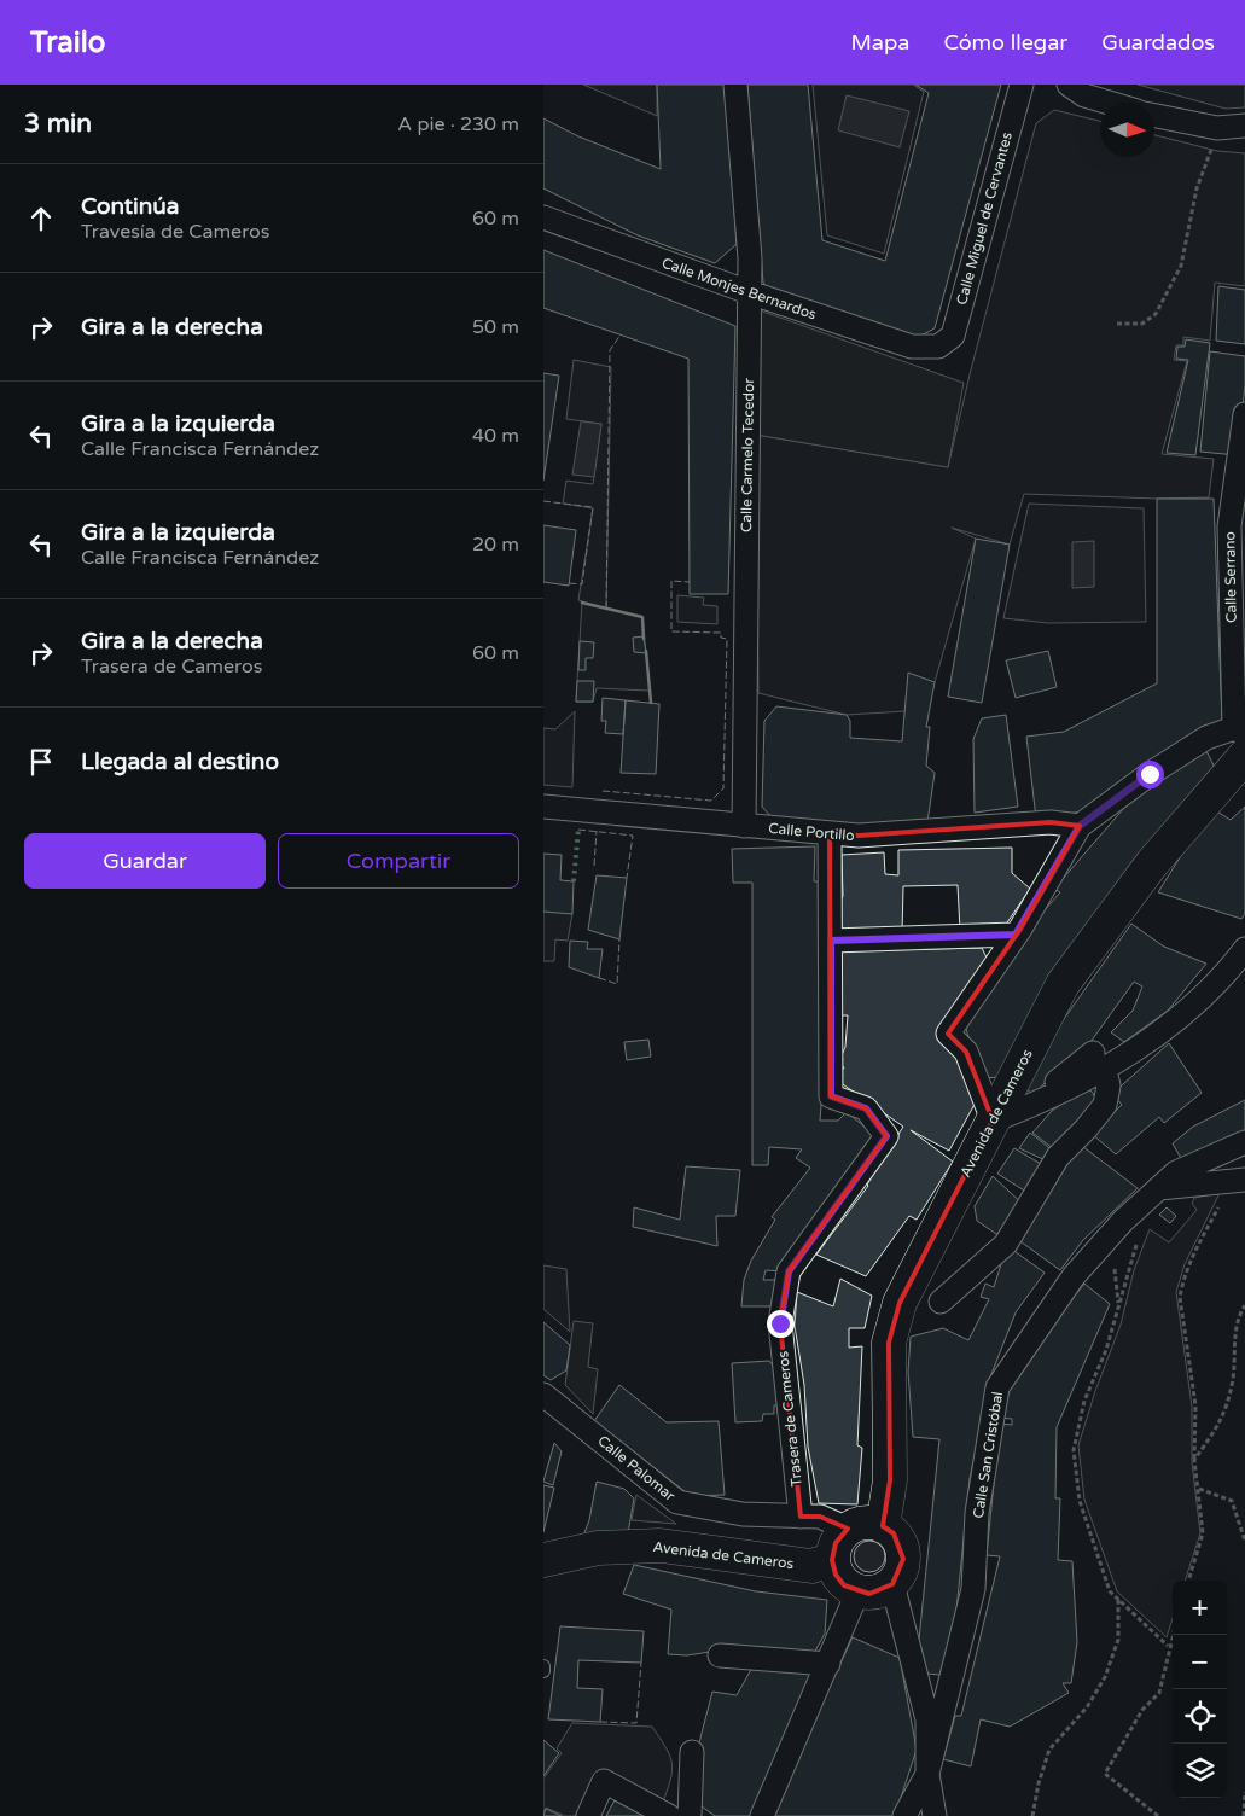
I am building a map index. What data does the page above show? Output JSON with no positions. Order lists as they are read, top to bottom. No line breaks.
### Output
{"streets":{"main road":["Avenida de Cameros"],"street":["Calle Miguel de Cervantes","Calle Monjes Bernardos","Calle Carmelo Tecedor","Calle Serrano","Calle Portillo","Trasera de Cameros","Calle San Cristóbal","Calle Palomar"]},"crossings":[["Calle Miguel de Cervantes","Calle Monjes Bernardos"],["Calle Monjes Bernardos","Calle Carmelo Tecedor"],["Calle Carmelo Tecedor","Calle Portillo"],["Calle Serrano","Avenida de Cameros"],["Avenida de Cameros","Calle Palomar"],["Trasera de Cameros","Calle Palomar"]],"north":"right","page":{"header":"Trailo","nav":["Mapa","Cómo llegar","Guardados"],"heading":["3 min","A pie · 230 m"],"list":[["Continúa","Travesía de Cameros","60 m"],["Gira a la derecha","50 m"],["Gira a la izquierda","Calle Francisca Fernández","40 m"],["Gira a la izquierda","Calle Francisca Fernández","20 m"],["Gira a la derecha","Trasera de Cameros","60 m"],"Llegada al destino"],"buttons":["Guardar","Compartir"],"map_buttons":["+","−"]}}
